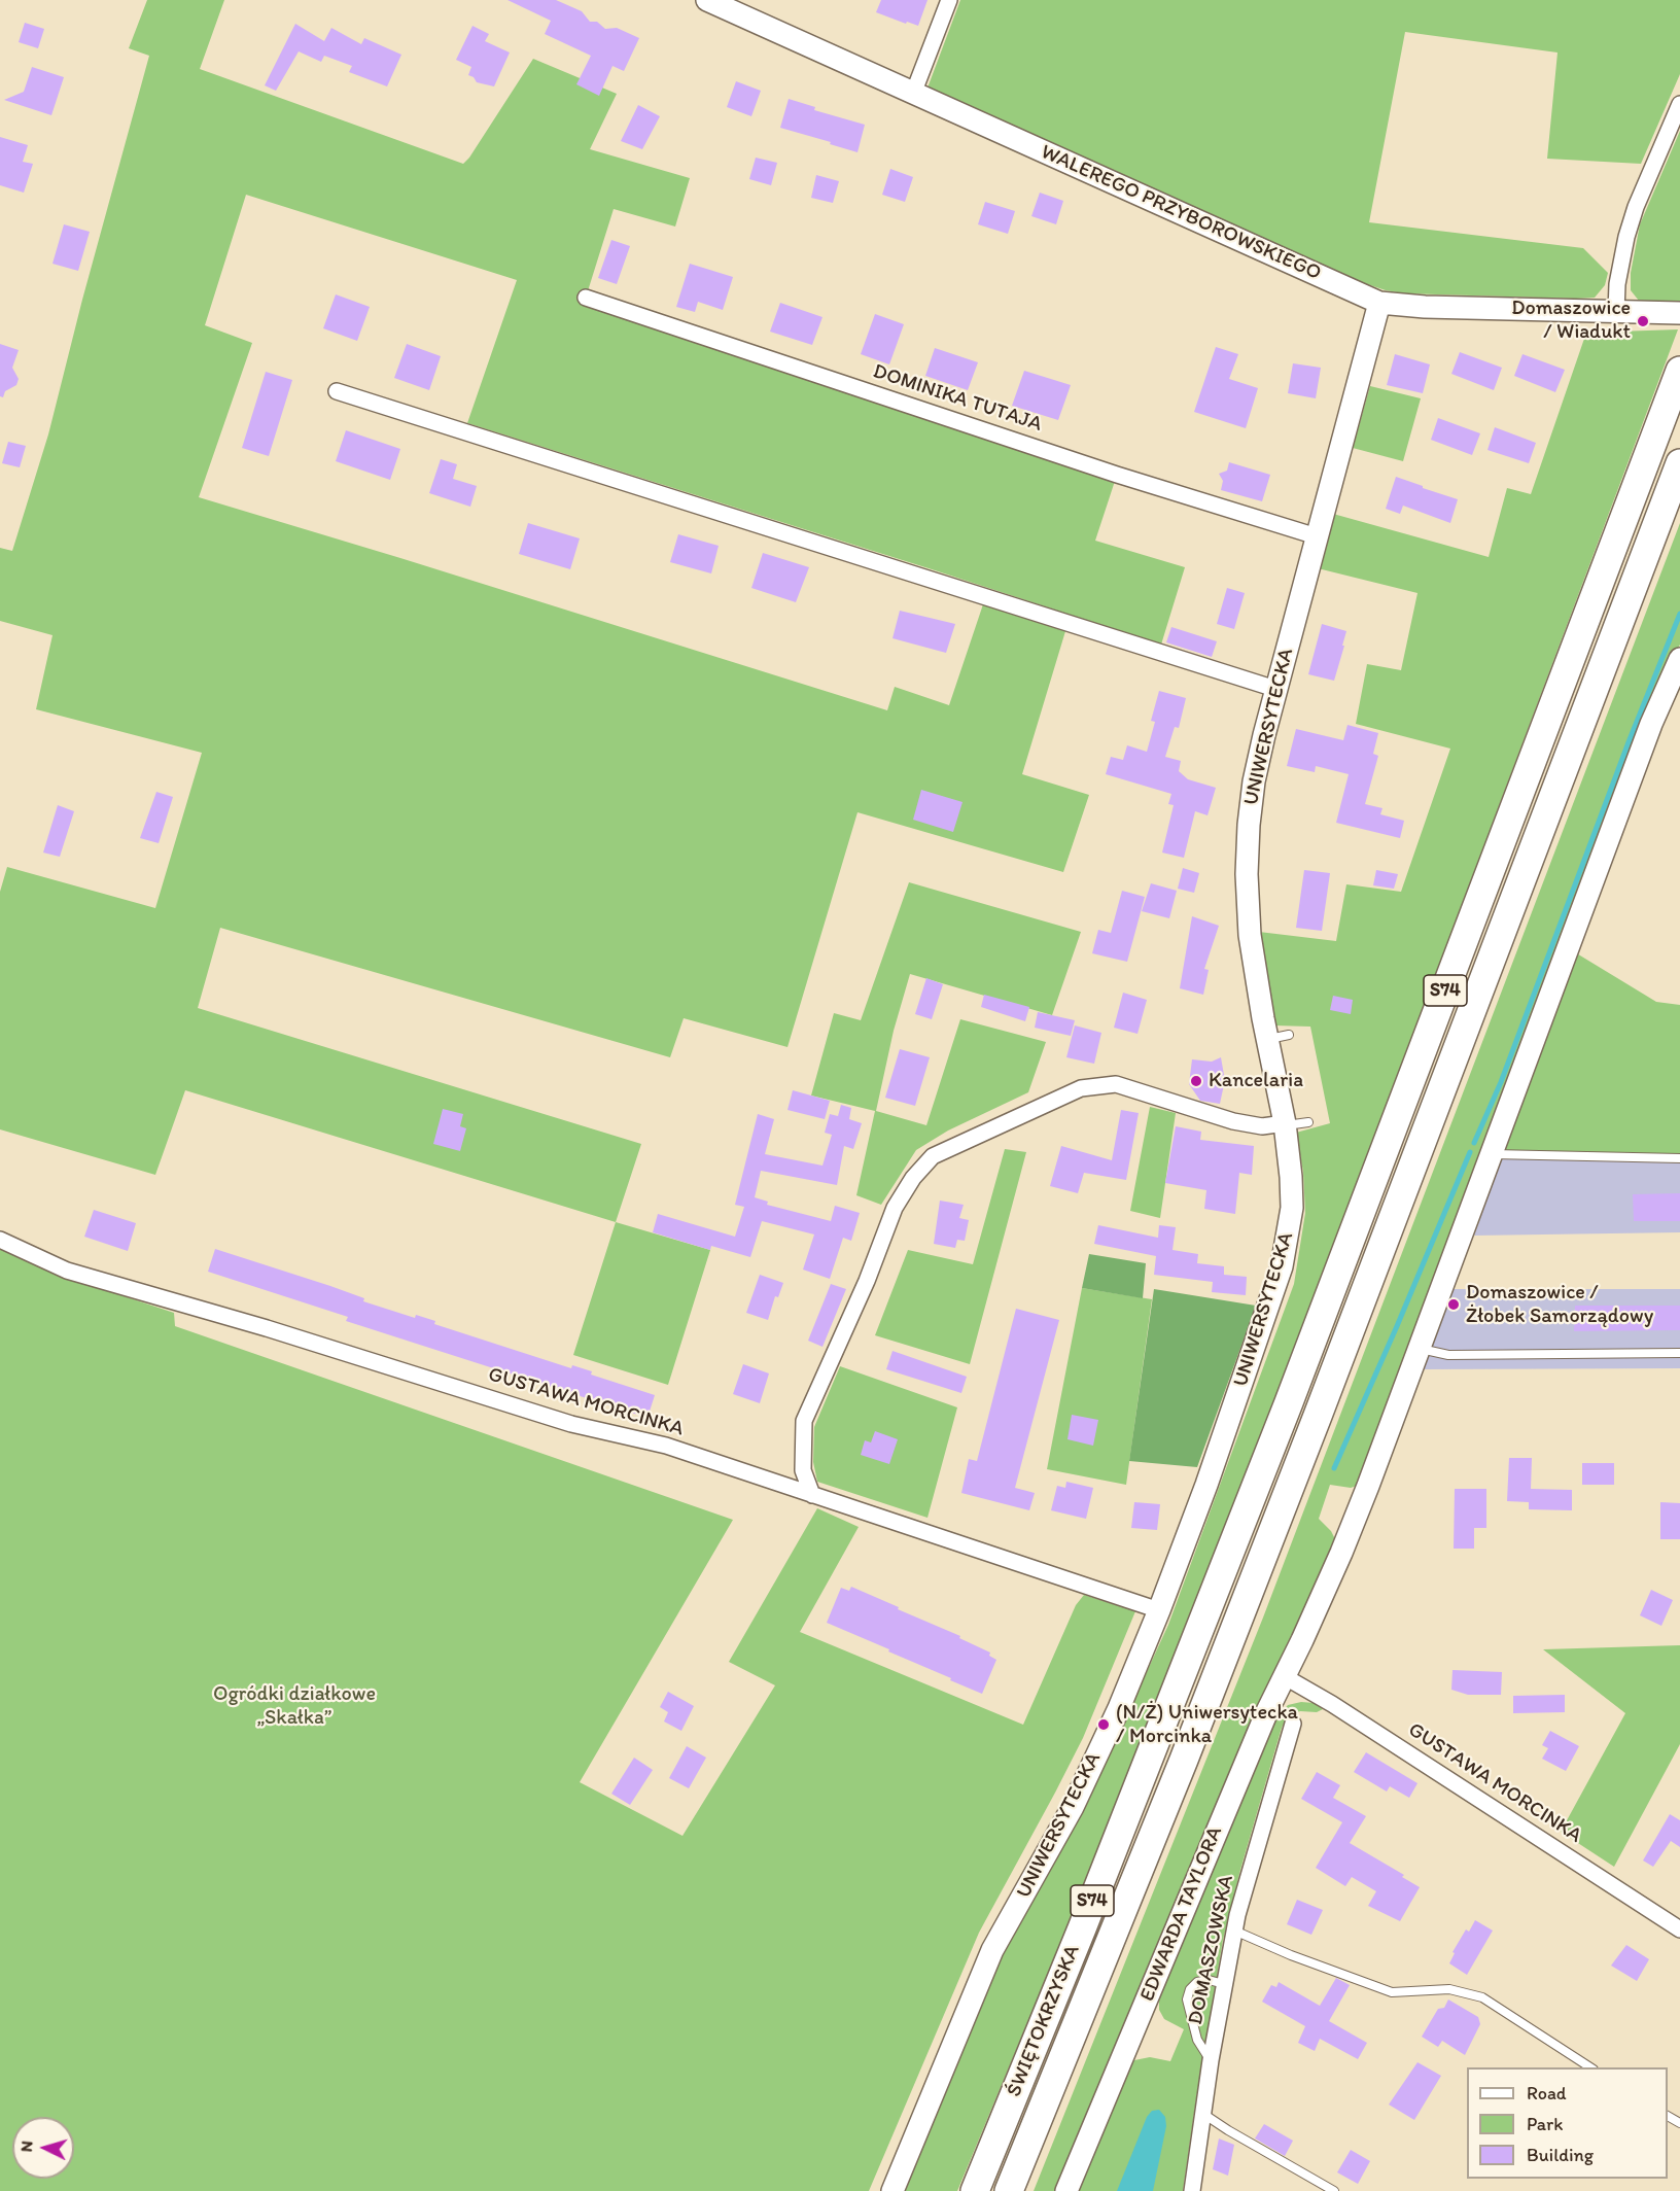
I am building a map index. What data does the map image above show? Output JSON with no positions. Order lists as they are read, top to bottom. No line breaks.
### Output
{"streets":{"highway":["S74","ŚWIĘTOKRZYSKA"],"street":["WALEREGO PRZYBOROWSKIEGO","DOMINIKA TUTAJA","UNIWERSYTECKA","GUSTAWA MORCINKA","EDWARDA TAYLORA","DOMASZOWSKA"]},"crossings":[["WALEREGO PRZYBOROWSKIEGO","UNIWERSYTECKA"],["DOMINIKA TUTAJA","UNIWERSYTECKA"],["UNIWERSYTECKA","GUSTAWA MORCINKA"],["GUSTAWA MORCINKA","EDWARDA TAYLORA"]],"parks":["Ogródki działkowe „Skałka”"],"places":["Domaszowice / Wiadukt","Kancelaria","Domaszowice / Żłobek Samorządowy","(N/Ż) Uniwersytecka / Morcinka"],"legend":["Road","Park","Building"],"north":"left"}
